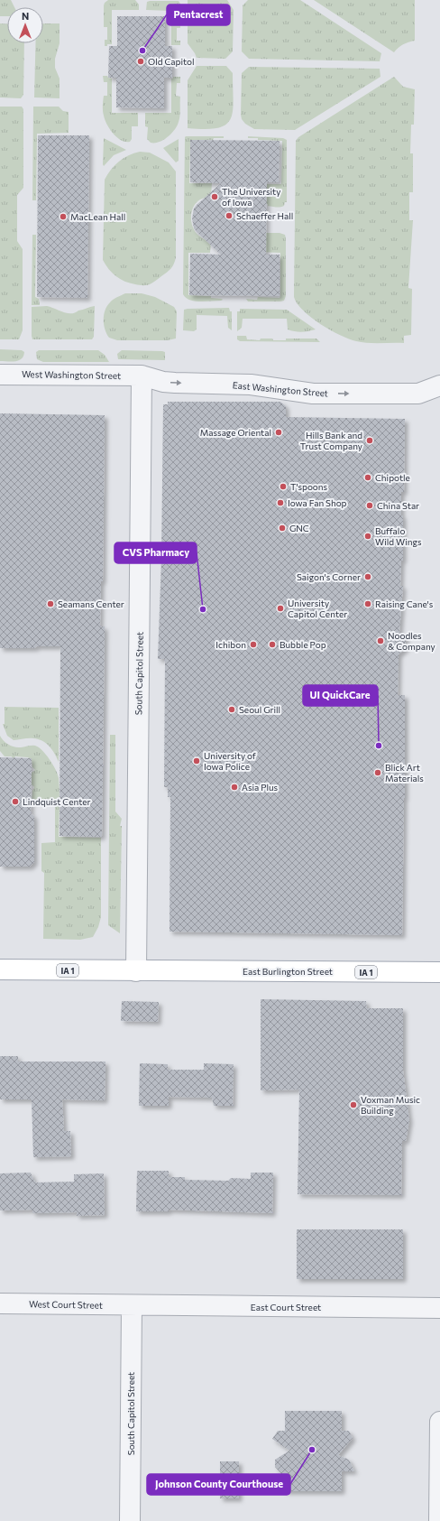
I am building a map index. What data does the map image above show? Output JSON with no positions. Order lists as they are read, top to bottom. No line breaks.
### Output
{"streets":{"main road":["IA 1","East Burlington Street"],"street":["West Washington Street","East Washington Street","South Capitol Street","West Court Street","East Court Street"]},"crossings":[["West Washington Street","East Washington Street"],["West Washington Street","South Capitol Street"],["East Washington Street","South Capitol Street"],["South Capitol Street","IA 1"],["South Capitol Street","East Burlington Street"],["South Capitol Street","West Court Street"],["South Capitol Street","East Court Street"],["IA 1","East Burlington Street"],["West Court Street","East Court Street"]],"one_way":["East Washington Street"],"places":["Pentacrest","Old Capitol","The University of Iowa","Schaeffer Hall","MacLean Hall","Massage Oriental","Hills Bank and Trust Company","Chipotle","T'spoons","Iowa Fan Shop","China Star","GNC","Buffalo Wild Wings","Saigon's Corner","Seamans Center","Raising Cane's","University Capitol Center","CVS Pharmacy","Noodles & Company","Ichibon","Bubble Pop","Seoul Grill","UI QuickCare","University of Iowa Police","Blick Art Materials","Asia Plus","Lindquist Center","Voxman Music Building","Johnson County Courthouse"],"north":"top"}
